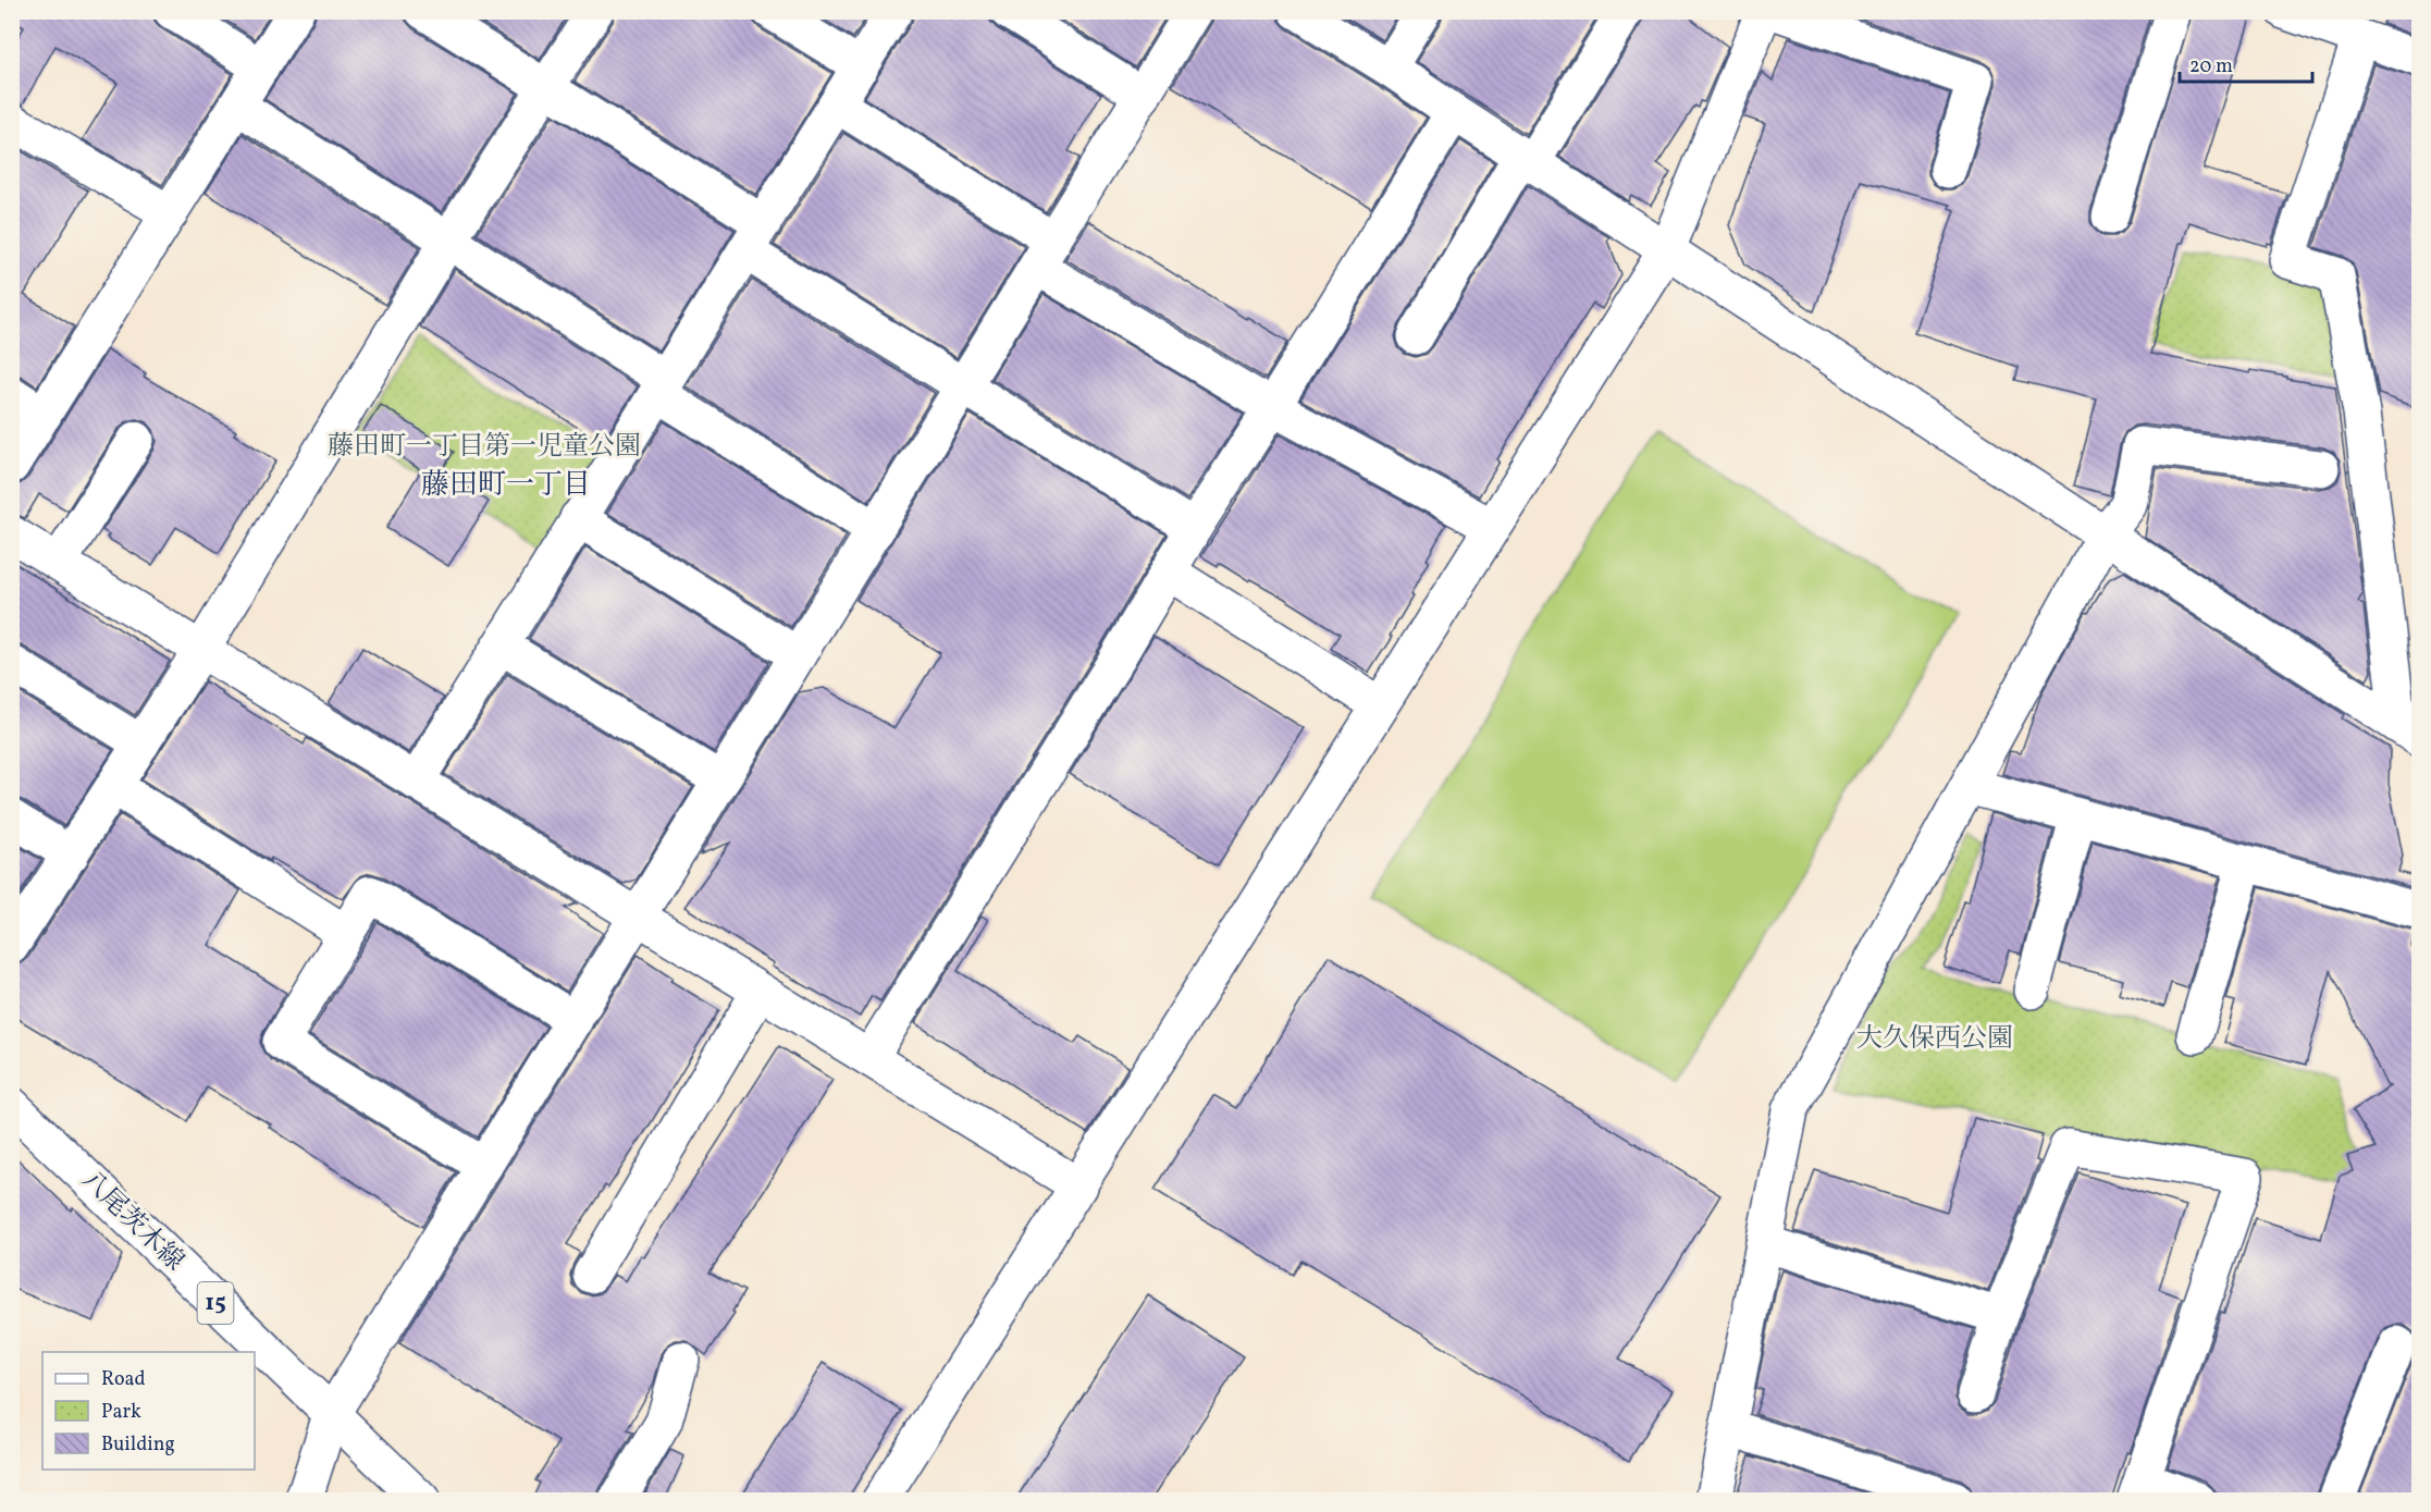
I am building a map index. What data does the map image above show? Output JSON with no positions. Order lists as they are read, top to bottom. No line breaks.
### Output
{"streets":{"street":["八尾茨木線","15"]},"districts":["藤田町一丁目"],"parks":["藤田町一丁目第一児童公園","大久保西公園"],"legend":["Road","Park","Building"],"scale_bar":"20 m"}
